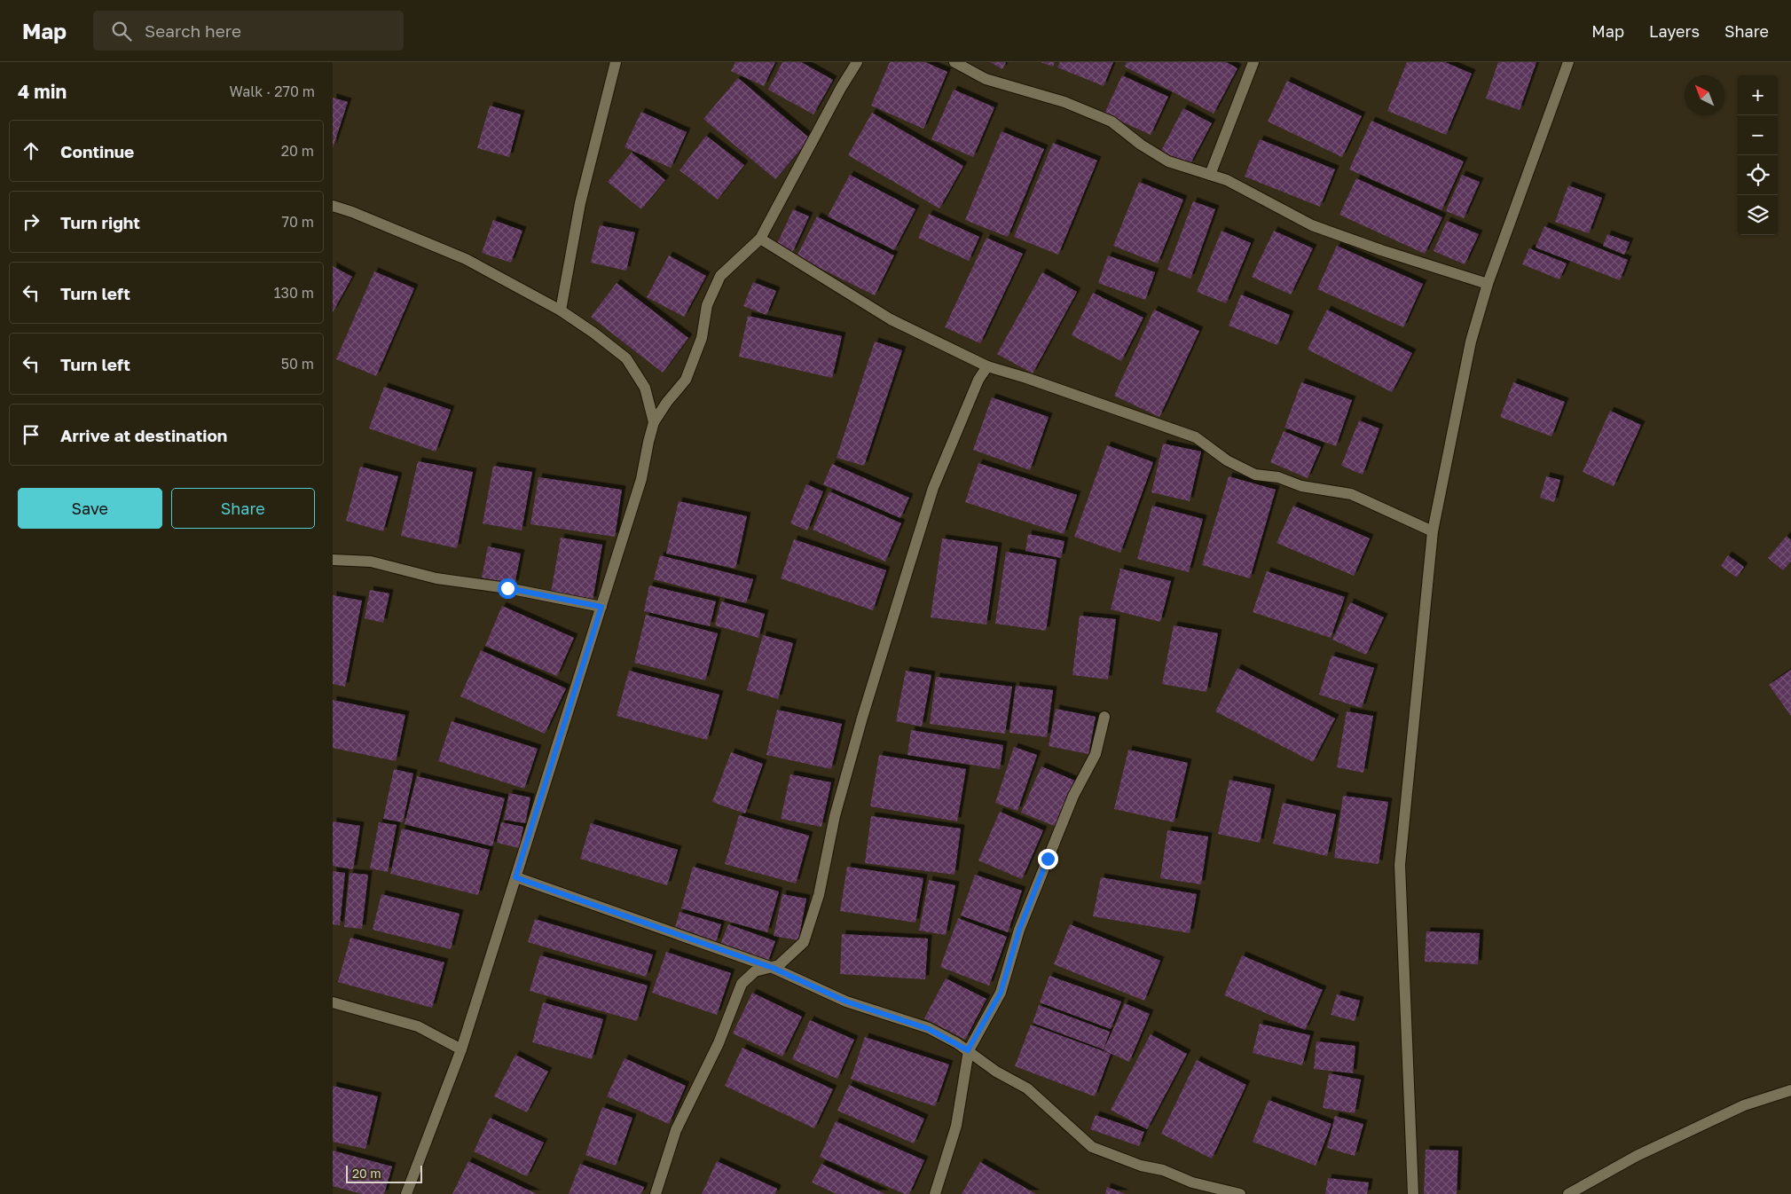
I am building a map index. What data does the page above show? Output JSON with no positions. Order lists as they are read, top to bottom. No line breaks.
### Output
{"scale_bar":"20 m","north":"top left","page":{"header":"Map","search":"Search here","nav":["Map","Layers","Share"],"heading":["4 min","Walk · 270 m"],"map_buttons":["+","−"],"list":[["Continue","20 m"],["Turn right","70 m"],["Turn left","130 m"],["Turn left","50 m"],"Arrive at destination"],"buttons":["Save","Share"],"scale":"20 m"}}
